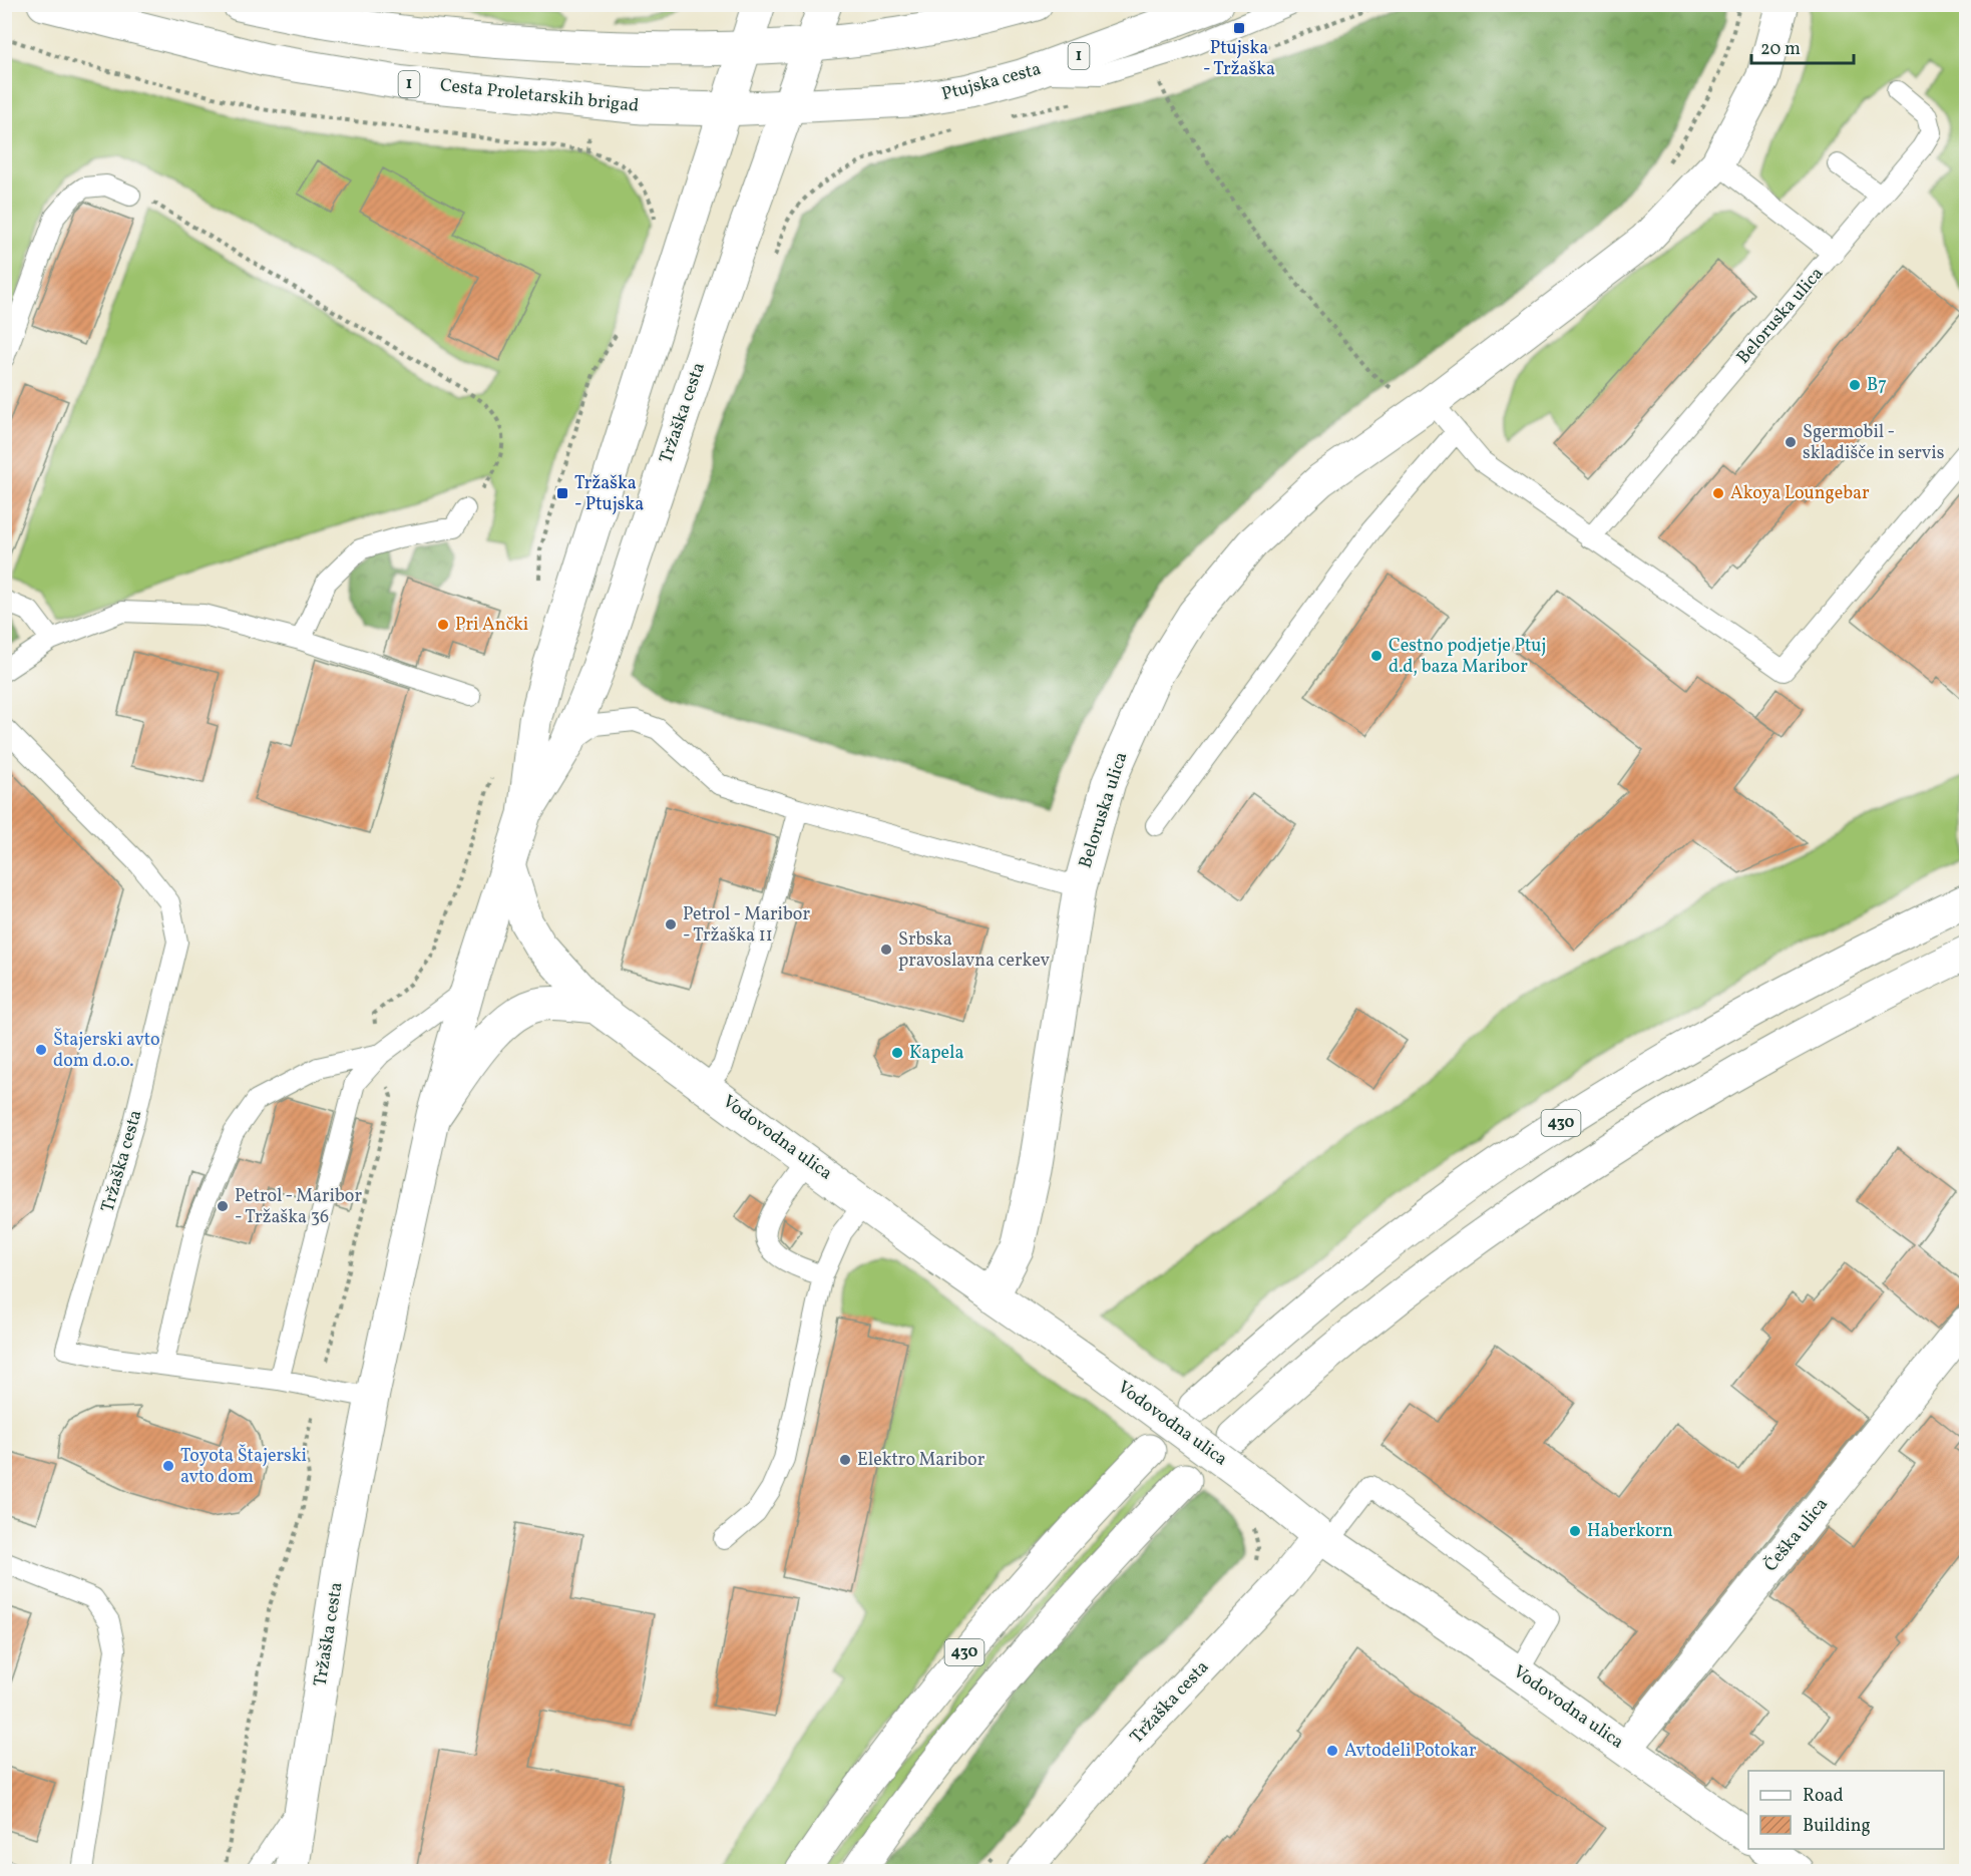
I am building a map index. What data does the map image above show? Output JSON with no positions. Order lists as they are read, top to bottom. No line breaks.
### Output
{"streets":{"main road":["1","Ptujska cesta","Cesta Proletarskih brigad","Beloruska ulica","Tržaška cesta","430","Vodovodna ulica","Češka ulica"]},"crossings":[["Ptujska cesta","Cesta Proletarskih brigad"],["Ptujska cesta","Tržaška cesta"],["Cesta Proletarskih brigad","Tržaška cesta"],["Beloruska ulica","Vodovodna ulica"],["Tržaška cesta","Vodovodna ulica"],["Vodovodna ulica","Češka ulica"]],"places":{"transit":["Ptujska - Tržaška","Tržaška - Ptujska"],"other":["B7","Sgermobil - skladišče in servis","Akoya Loungebar","Pri Ančki","Cestno podjetje Ptuj d.d, baza Maribor","Petrol - Maribor - Tržaška 11","Srbska pravoslavna cerkev","Štajerski avto dom d.o.o.","Kapela","Petrol - Maribor - Tržaška 36","Elektro Maribor","Toyota Štajerski avto dom","Haberkorn","Avtodeli Potokar"]},"legend":["Road","Building"],"scale_bar":"20 m"}
